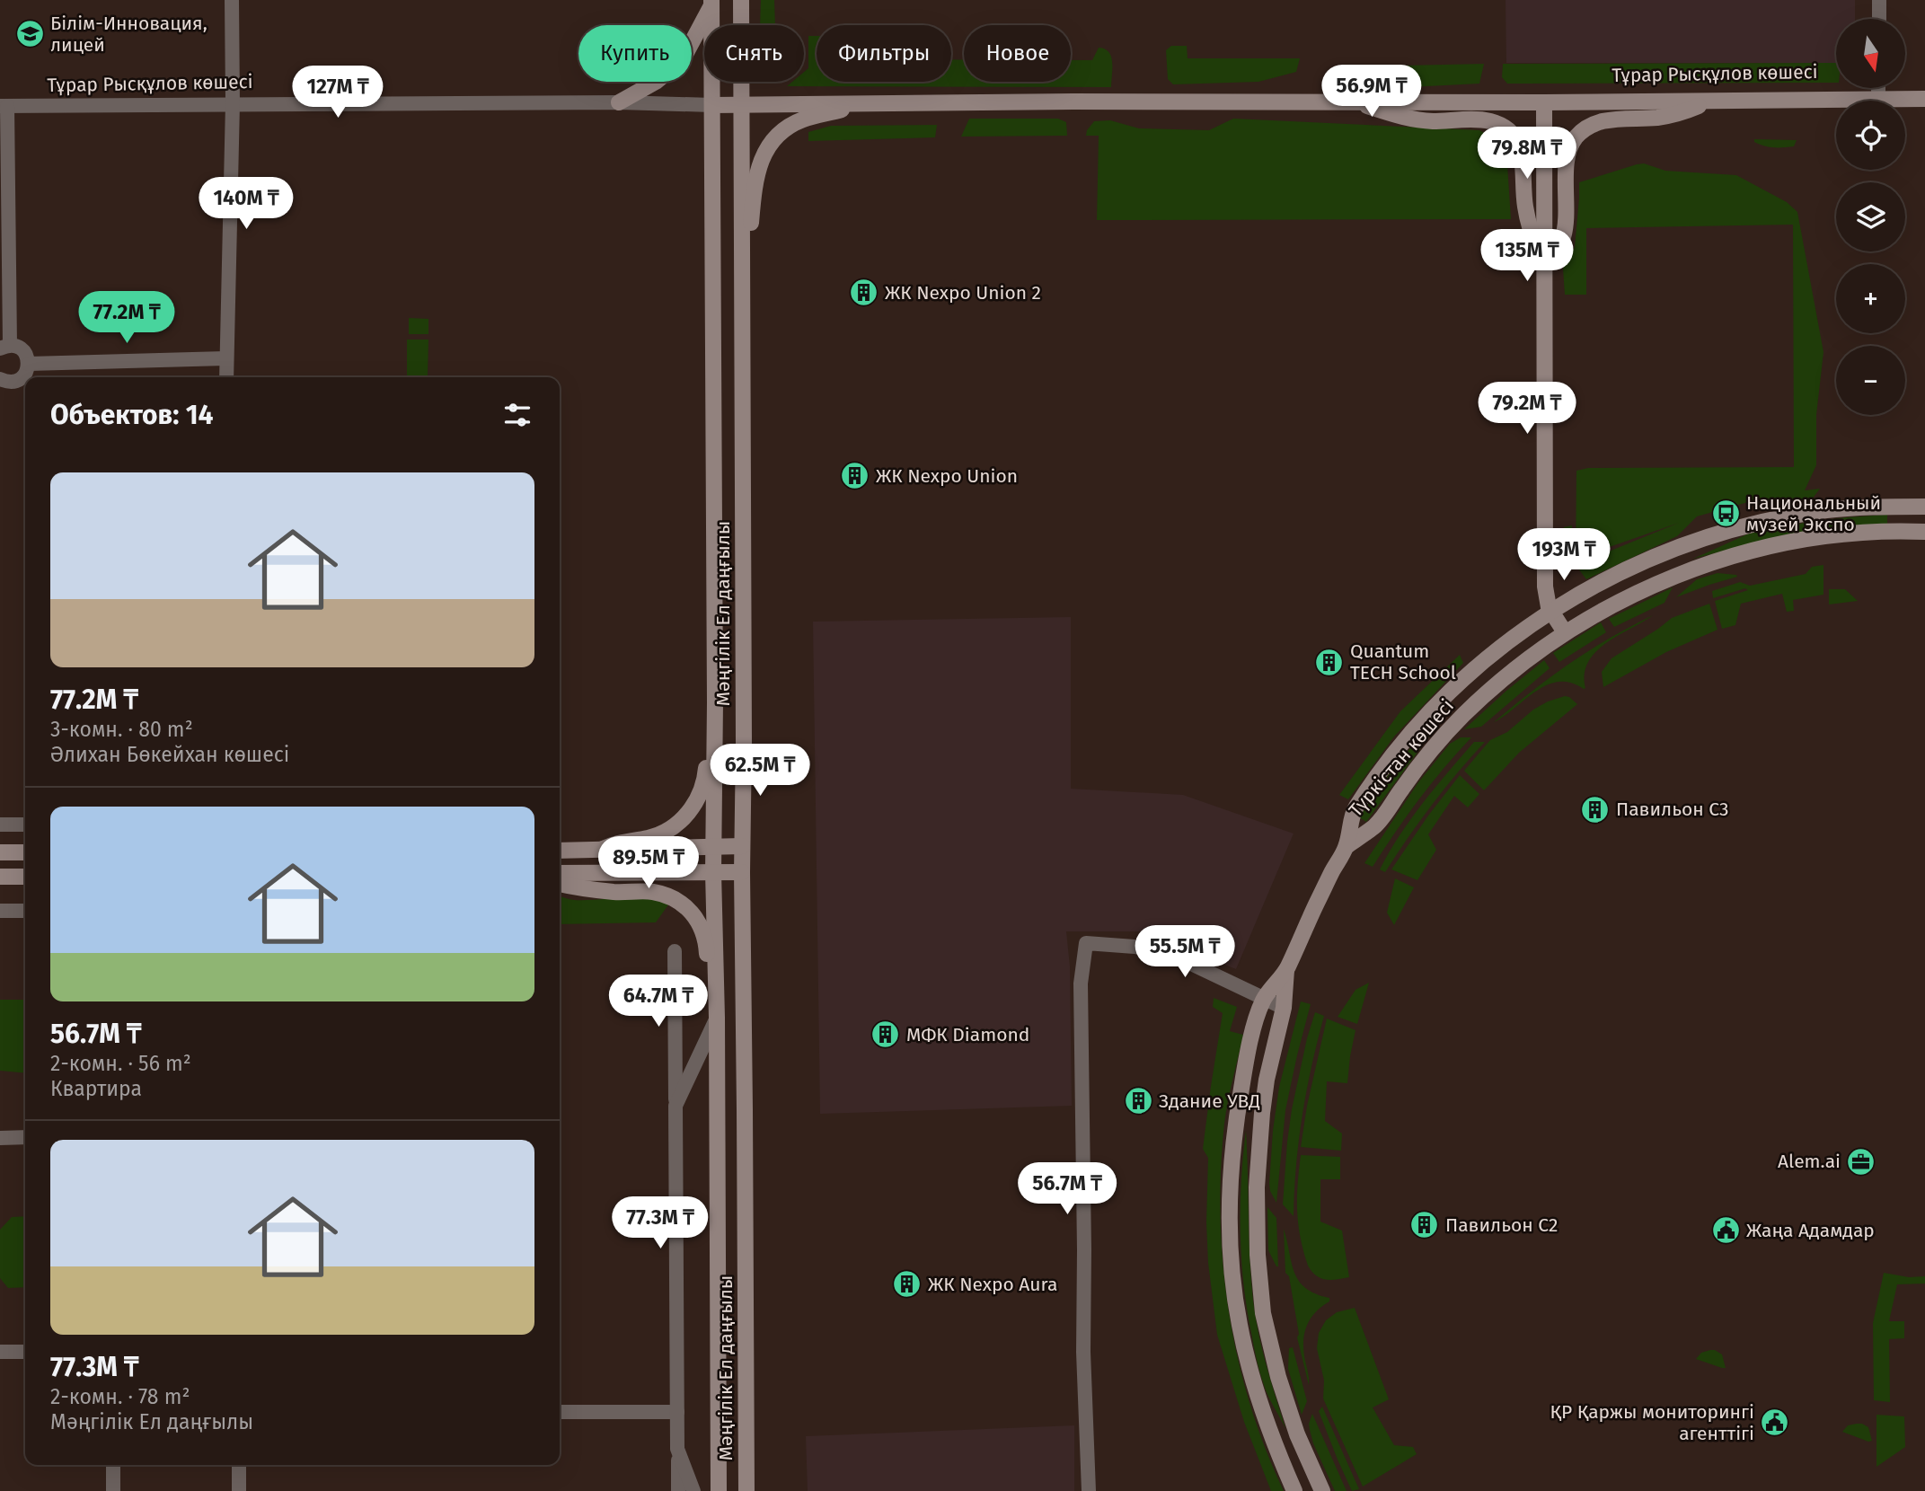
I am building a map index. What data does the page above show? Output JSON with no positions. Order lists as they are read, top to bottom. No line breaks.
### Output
{"streets":{"street":["Тұрар Рысқұлов көшесі","Мәңгілік Ел даңғылы","Түркістан көшесі"]},"crossings":[["Тұрар Рысқұлов көшесі","Мәңгілік Ел даңғылы"]],"places":{"school or university":["Білім-Инновация, лицей"],"building":["ЖК Nexpo Union 2","ЖК Nexpo Union","Quantum TECH School","Павильон С3","МФК Diamond","Здание УВД","Павильон С2","ЖК Nexpo Aura"],"bus stop":["Национальный музей Экспо"],"office":["Alem.ai"],"public building":["Жаңа Адамдар","ҚР Қаржы мониторингі агенттігі"]},"north":"bottom","page":{"map_buttons":["+","−"],"chip":["Купить","Снять","Фильтры","Новое"],"price":["56.9M ₸","127M ₸","79.8M ₸","140M ₸","135M ₸","77.2M ₸","79.2M ₸","193M ₸","62.5M ₸","89.5M ₸","55.5M ₸","64.7M ₸","56.7M ₸","77.3M ₸"],"heading":"Объектов: 14","list":[{"name":"77.2M ₸","note":"3-комн. · 80 m² · Әлихан Бөкейхан көшесі"},{"name":"56.7M ₸","note":"2-комн. · 56 m² · Квартира"},{"name":"77.3M ₸","note":"2-комн. · 78 m² · Мәңгілік Ел даңғылы"}]}}
